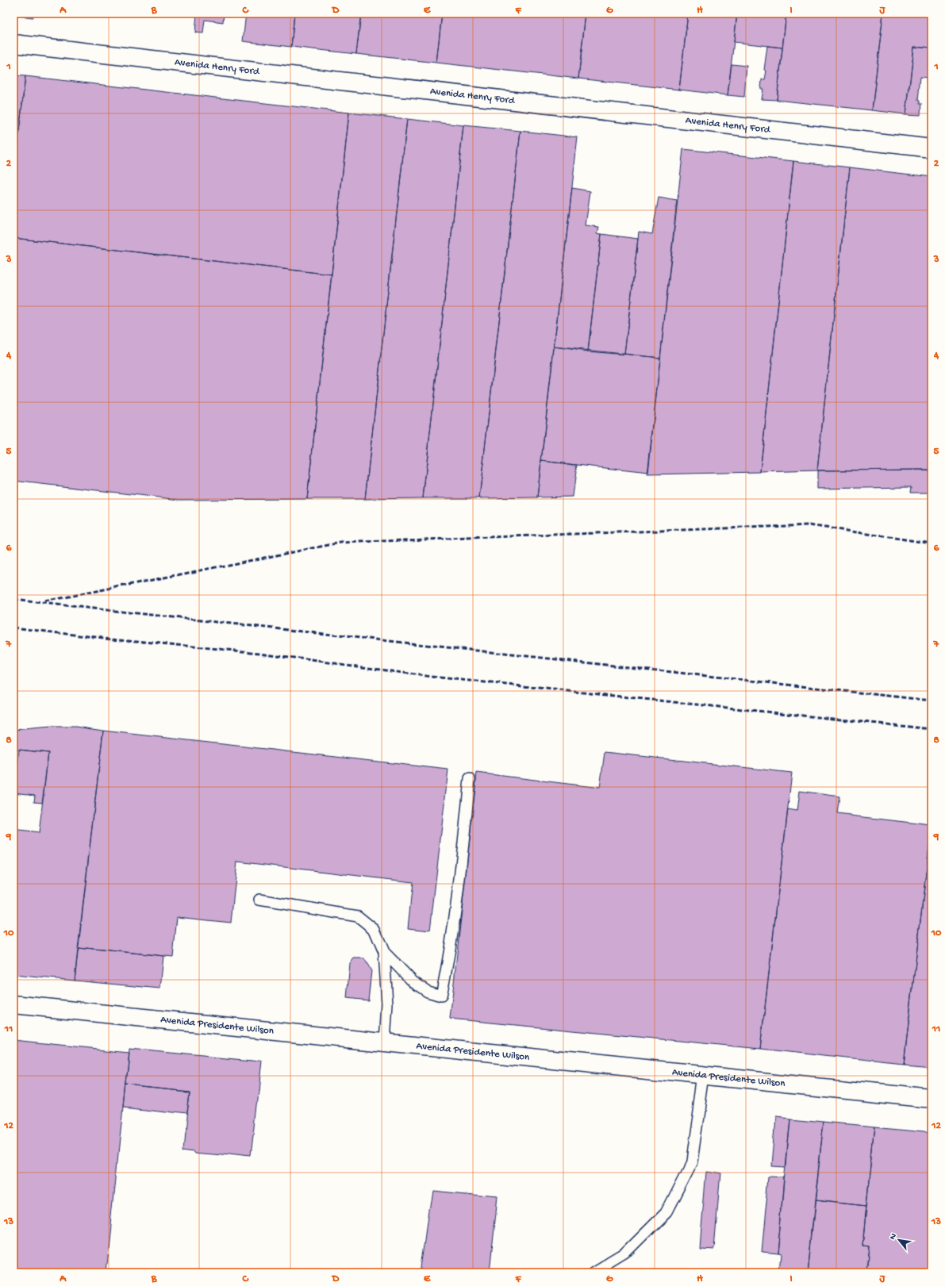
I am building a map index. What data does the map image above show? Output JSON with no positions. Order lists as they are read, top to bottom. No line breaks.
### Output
{"streets":{"main road":["Avenida Henry Ford","Avenida Presidente Wilson"]},"north":"top left","grid":{"columns":["A","B","C","D","E","F","G","H","I","J"],"rows":["1","2","3","4","5","6","7","8","9","10","11","12","13"]}}
